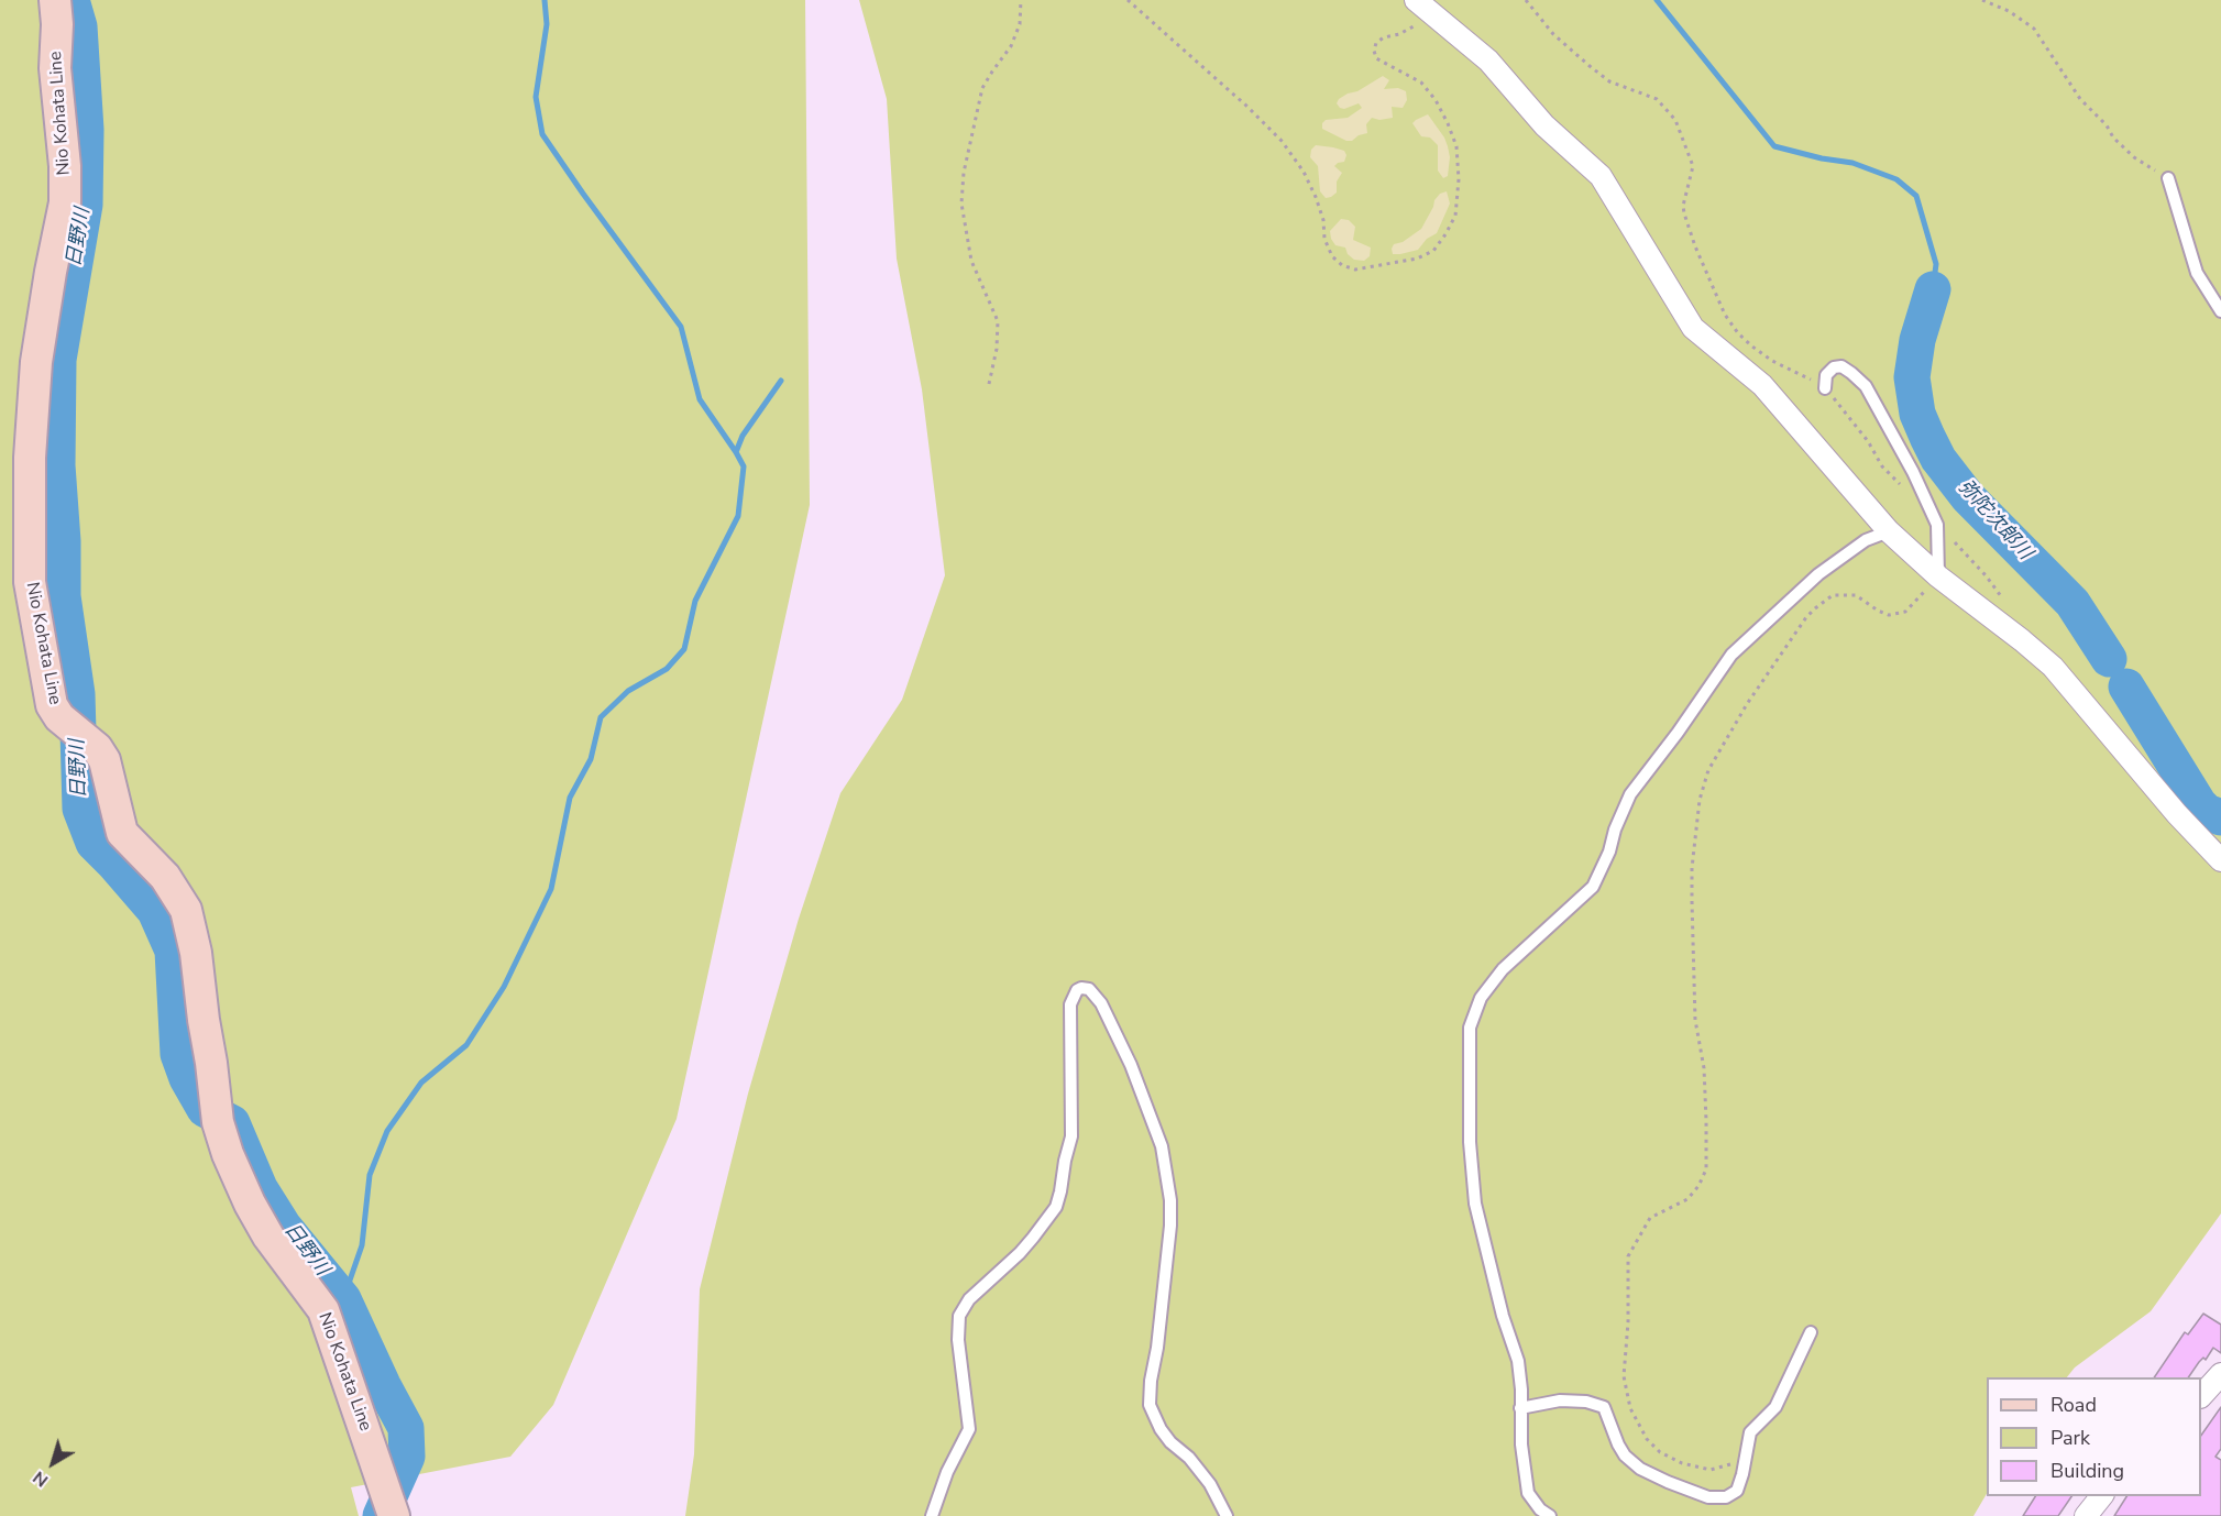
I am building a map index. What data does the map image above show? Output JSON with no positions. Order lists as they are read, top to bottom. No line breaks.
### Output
{"streets":{"main road":["Nio Kohata Line"]},"water":["日野川","弥陀次郎川"],"legend":["Road","Park","Building"],"north":"bottom left"}
